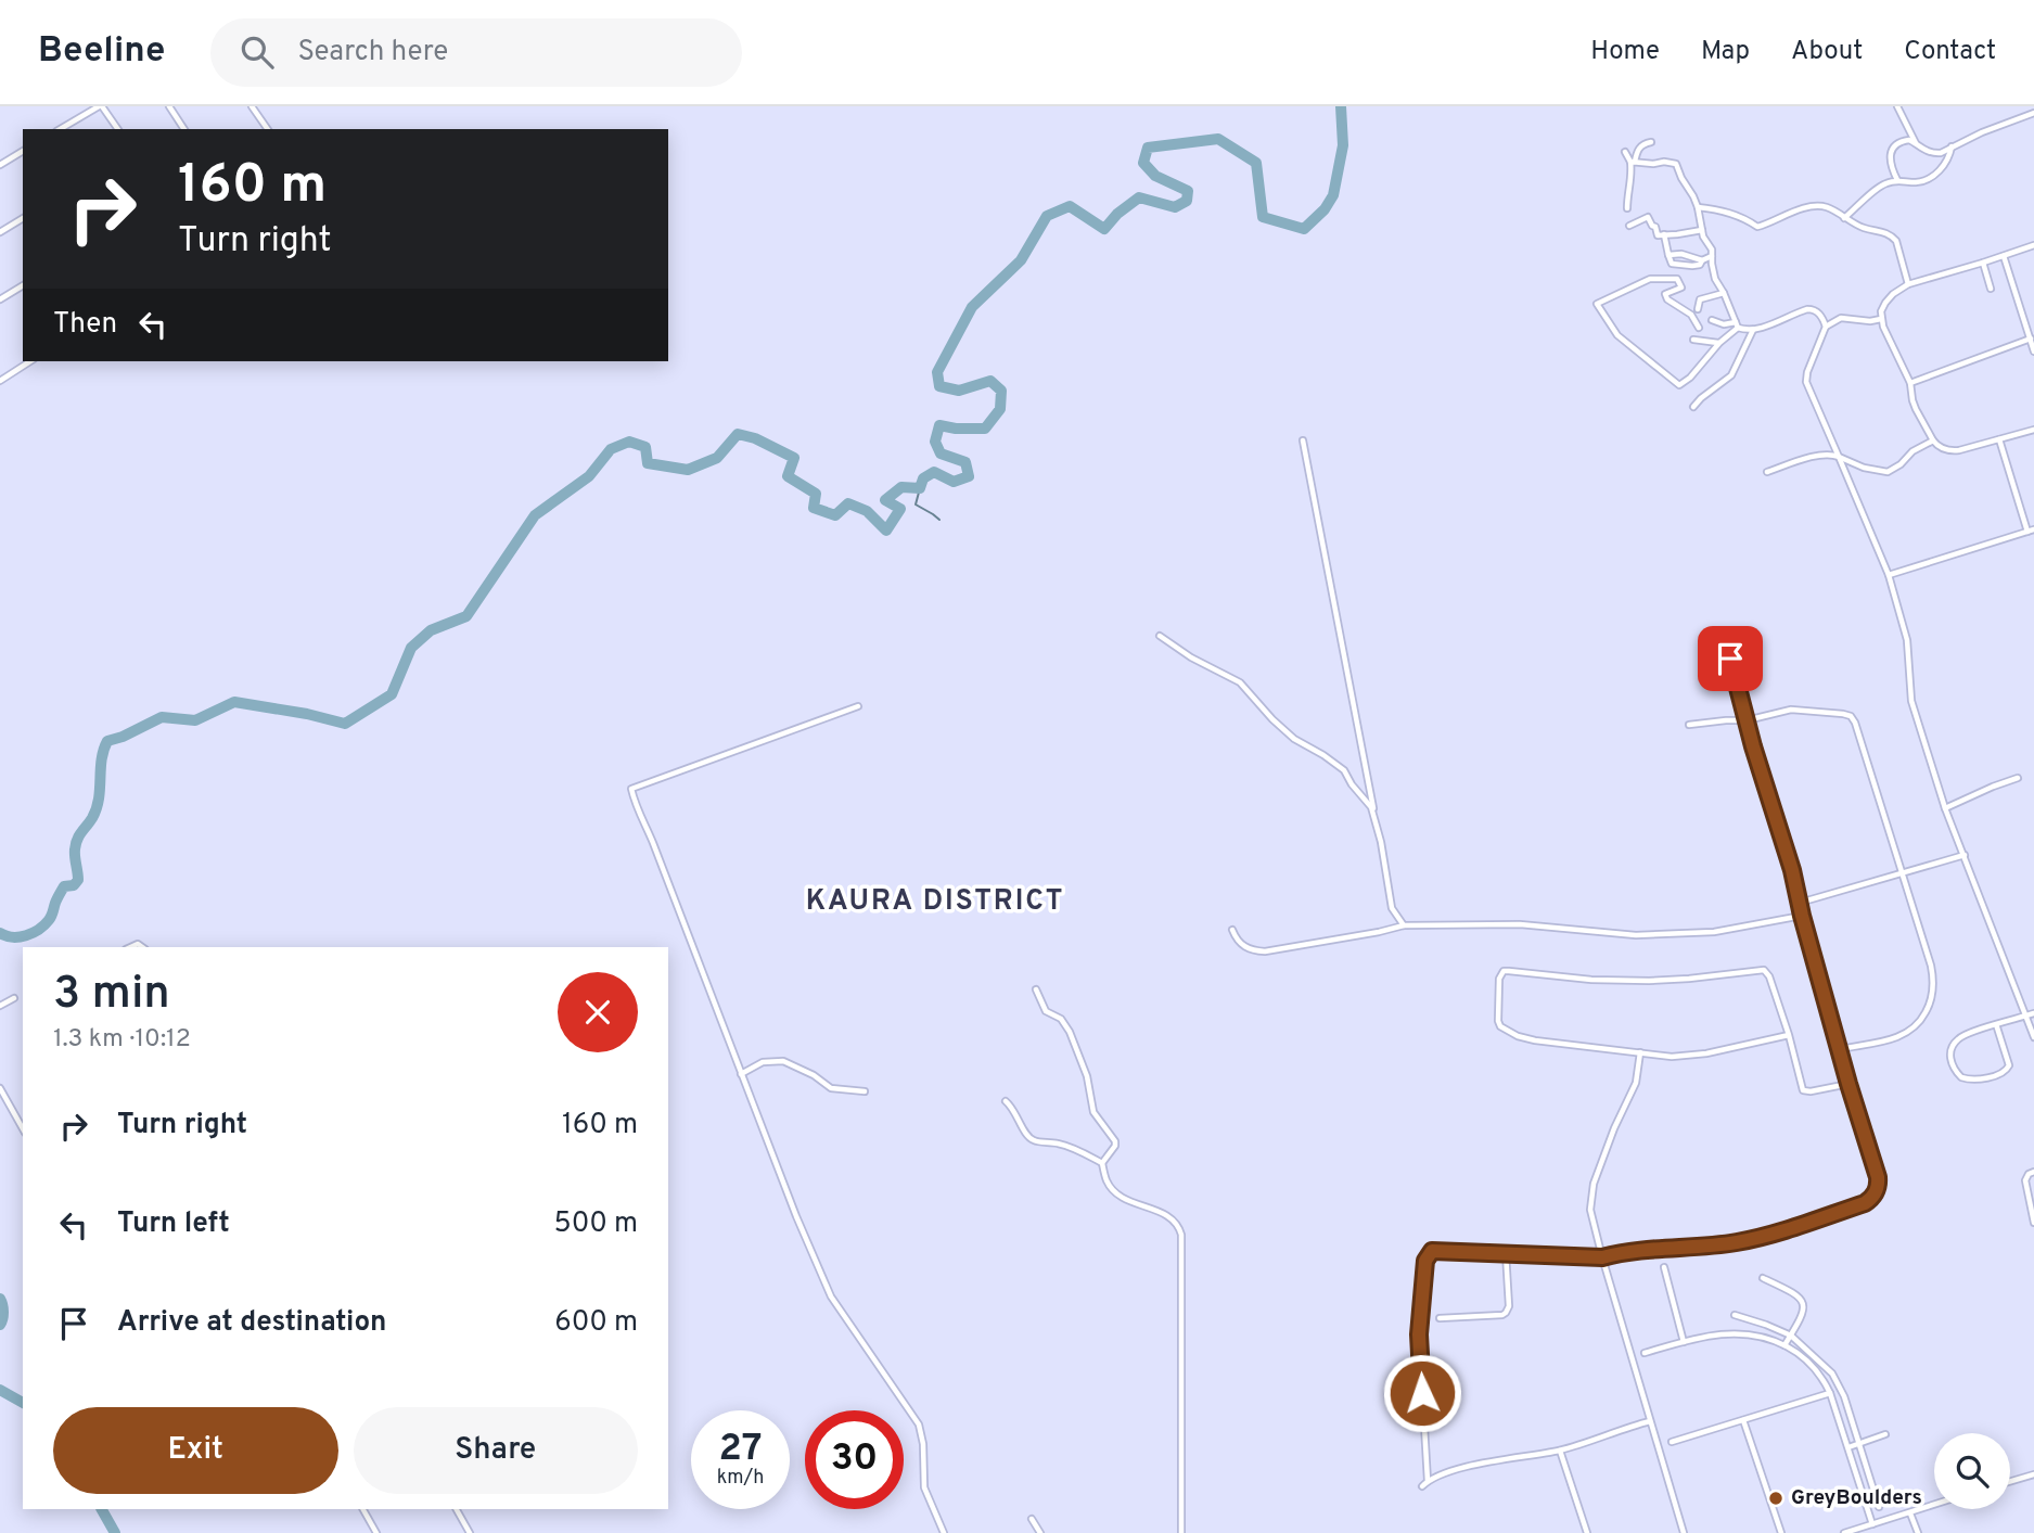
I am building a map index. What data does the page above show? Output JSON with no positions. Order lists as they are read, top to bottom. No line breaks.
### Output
{"districts":["KAURA DISTRICT"],"places":["GreyBoulders"],"page":{"header":"Beeline","search":"Search here","nav":["Home","Map","About","Contact"],"turn":["160 m","Turn right"],"then":"Then","heading":["3 min","1.3 km · 10:12"],"list":[{"name":"Turn right","value":"160 m"},{"name":"Turn left","value":"500 m"},{"name":"Arrive at destination","value":"600 m"}],"buttons":["Exit","Share"],"speed":"27 km/h","limit":"30"}}
